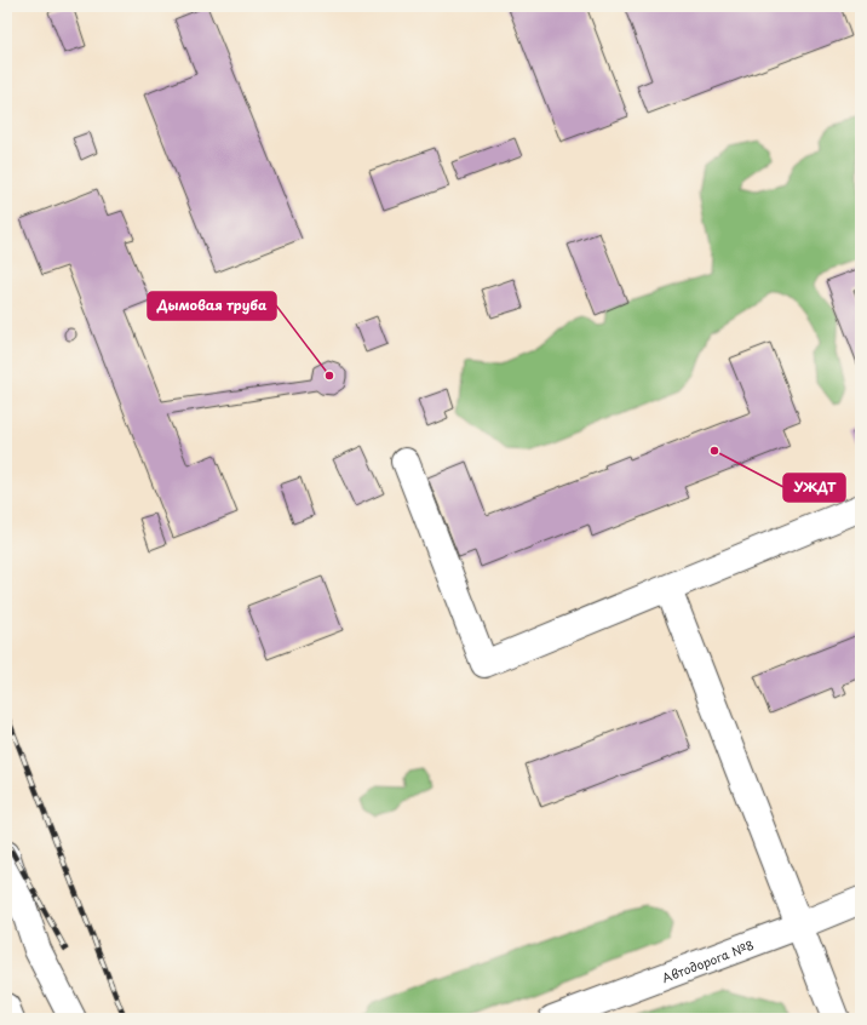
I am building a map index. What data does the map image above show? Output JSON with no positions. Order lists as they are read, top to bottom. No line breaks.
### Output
{"streets":{"street":["Автодорога №8"]},"places":["Дымовая труба","УЖДТ"]}
